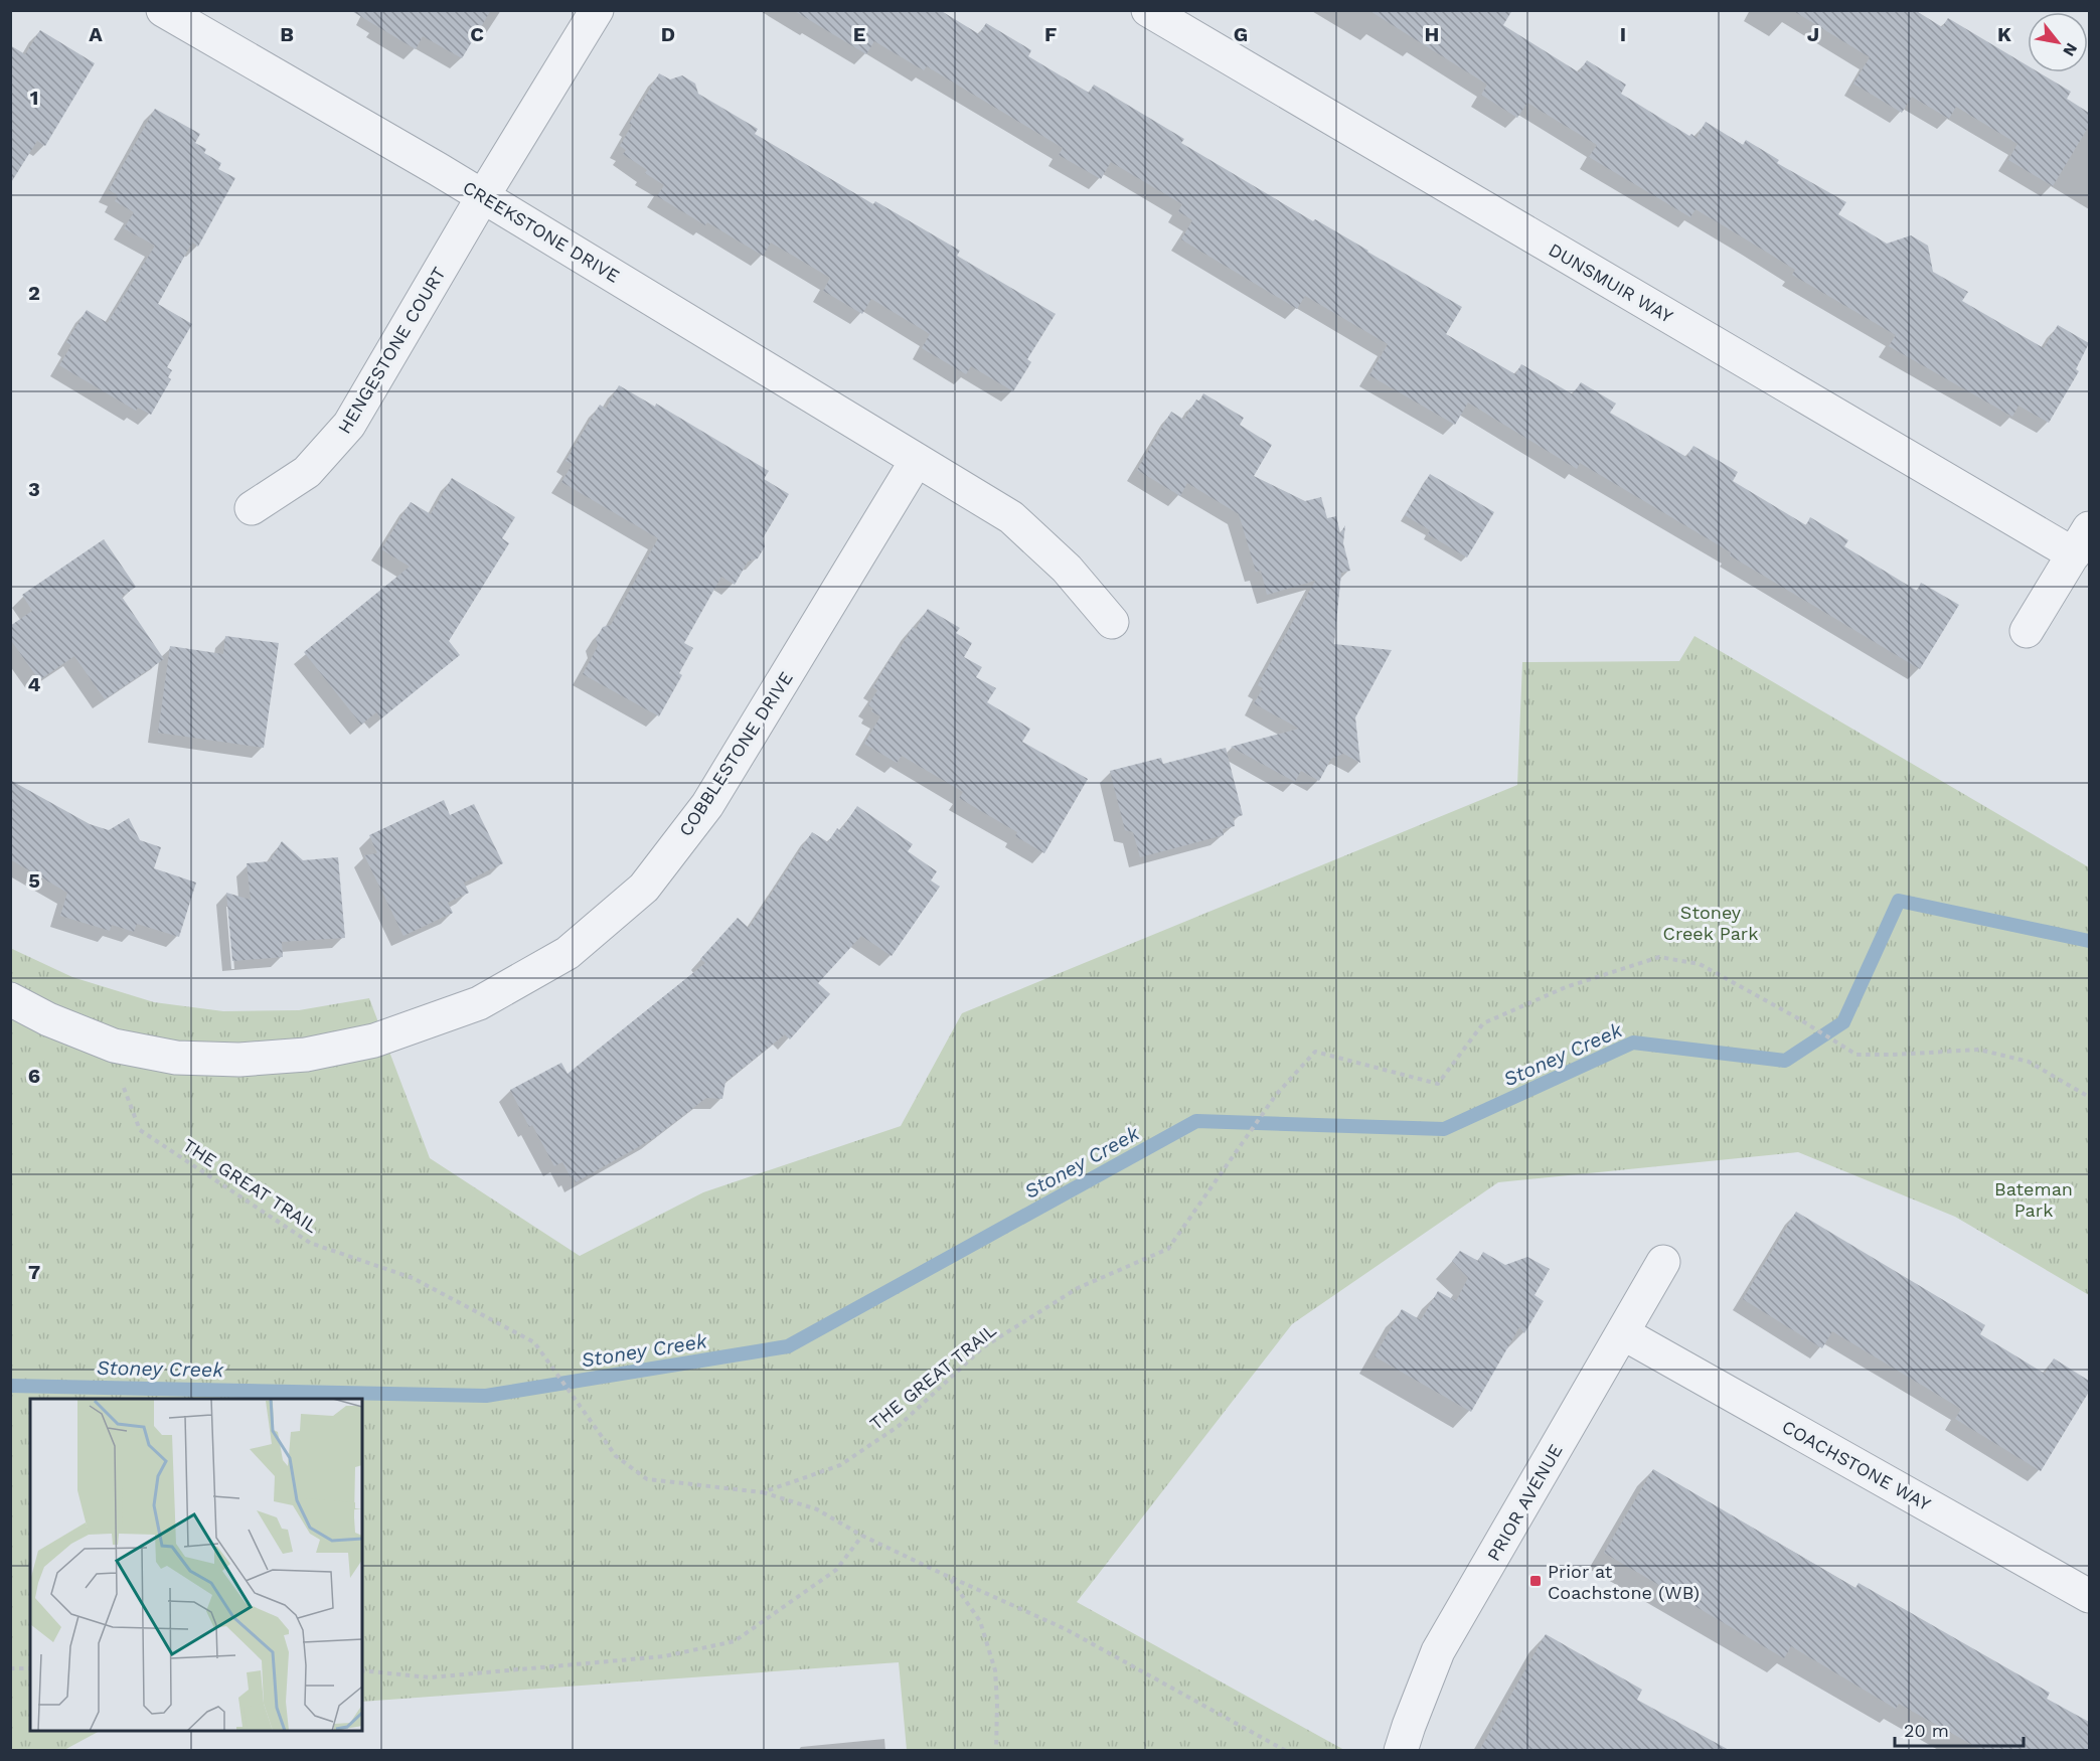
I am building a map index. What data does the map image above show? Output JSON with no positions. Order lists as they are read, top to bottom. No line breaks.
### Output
{"streets":{"street":["CREEKSTONE DRIVE","DUNSMUIR WAY","HENGESTONE COURT","COBBLESTONE DRIVE","COACHSTONE WAY","PRIOR AVENUE"],"path":["THE GREAT TRAIL"]},"crossings":[["CREEKSTONE DRIVE","HENGESTONE COURT"],["CREEKSTONE DRIVE","COBBLESTONE DRIVE"],["COBBLESTONE DRIVE","THE GREAT TRAIL"],["COACHSTONE WAY","PRIOR AVENUE"]],"water":["Stoney Creek"],"parks":["Stoney Creek Park","Bateman Park"],"places":{"transit":["Prior at Coachstone (WB)"]},"scale_bar":"20 m","north":"bottom right","grid":{"columns":["A","B","C","D","E","F","G","H","I","J","K"],"rows":["1","2","3","4","5","6","7"]}}
